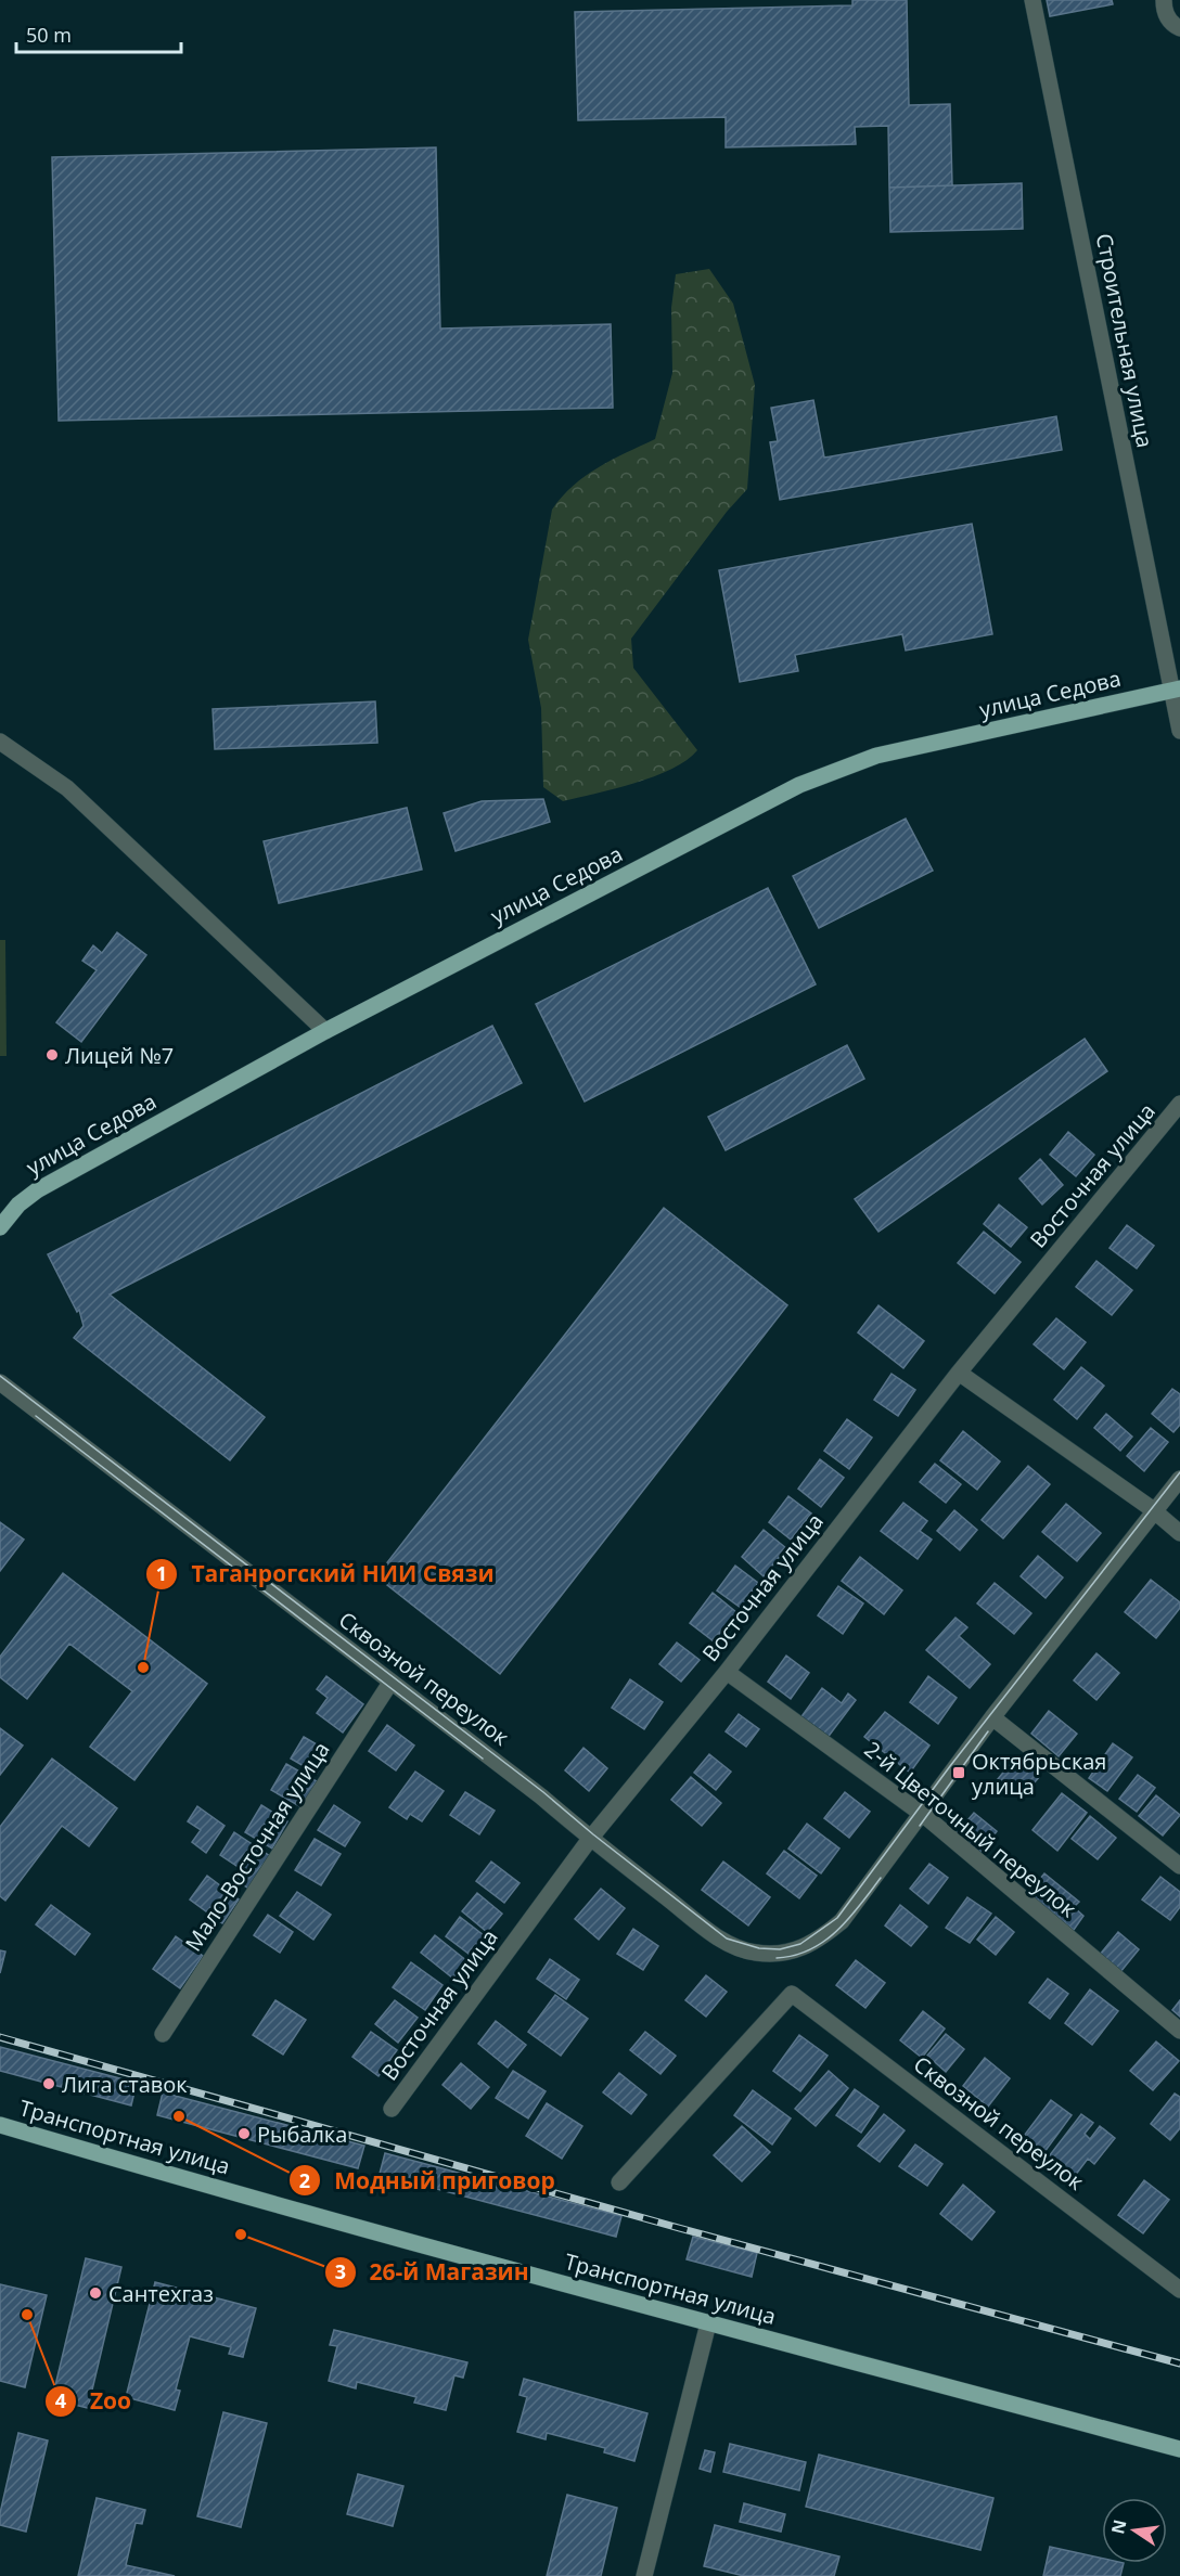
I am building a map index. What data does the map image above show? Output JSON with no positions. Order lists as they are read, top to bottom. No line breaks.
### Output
{"streets":{"main road":["улица Седова","Транспортная улица"],"street":["Строительная улица","Восточная улица","Сквозной переулок","2-й Цветочный переулок","Мало-Восточная улица"]},"crossings":[["Строительная улица","улица Седова"],["Восточная улица","Сквозной переулок"],["Восточная улица","2-й Цветочный переулок"],["Сквозной переулок","2-й Цветочный переулок"],["Сквозной переулок","Мало-Восточная улица"]],"places":{"other":["Лицей №7","Таганрогский НИИ Связи","Лига ставок","Модный приговор","Рыбалка","26-й Магазин","Сантехгаз","Zoo"],"transit":["Октябрьская улица"]},"scale_bar":"50 m","north":"left"}
